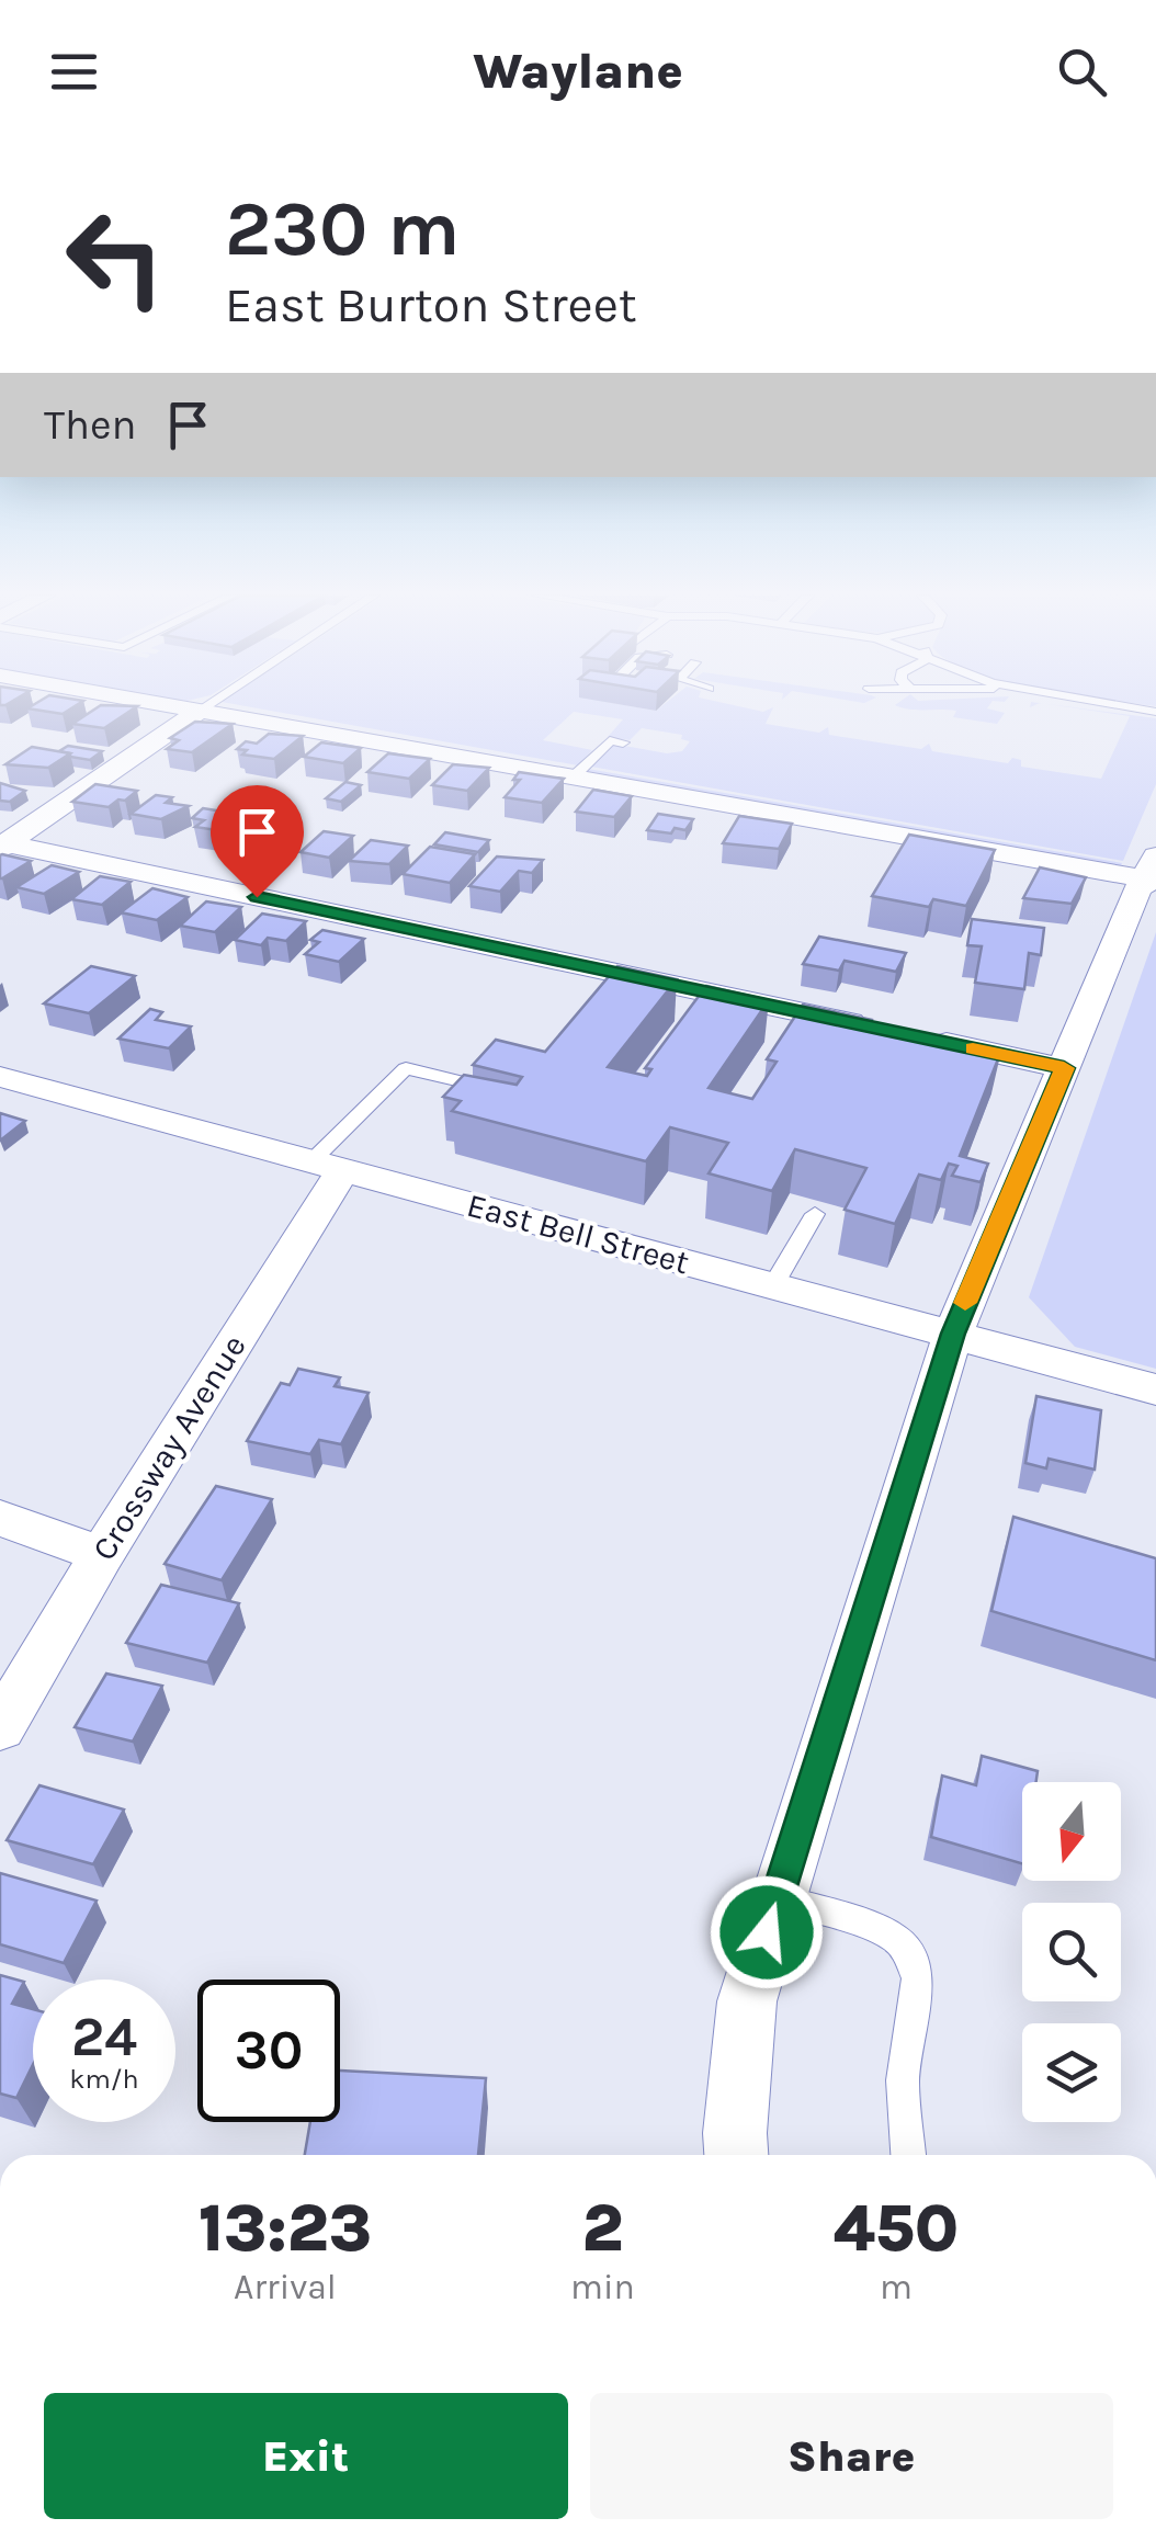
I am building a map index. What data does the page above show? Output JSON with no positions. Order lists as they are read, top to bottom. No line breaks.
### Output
{"streets":{"street":["East Bell Street","Crossway Avenue"]},"crossings":[["East Bell Street","Crossway Avenue"]],"north":"bottom","page":{"header":"Waylane","turn":["230 m","East Burton Street"],"then":"Then","speed":"24 km/h","limit":"30","eta":["13:23","Arrival","2","min","450","m"],"buttons":["Exit","Share"]}}
